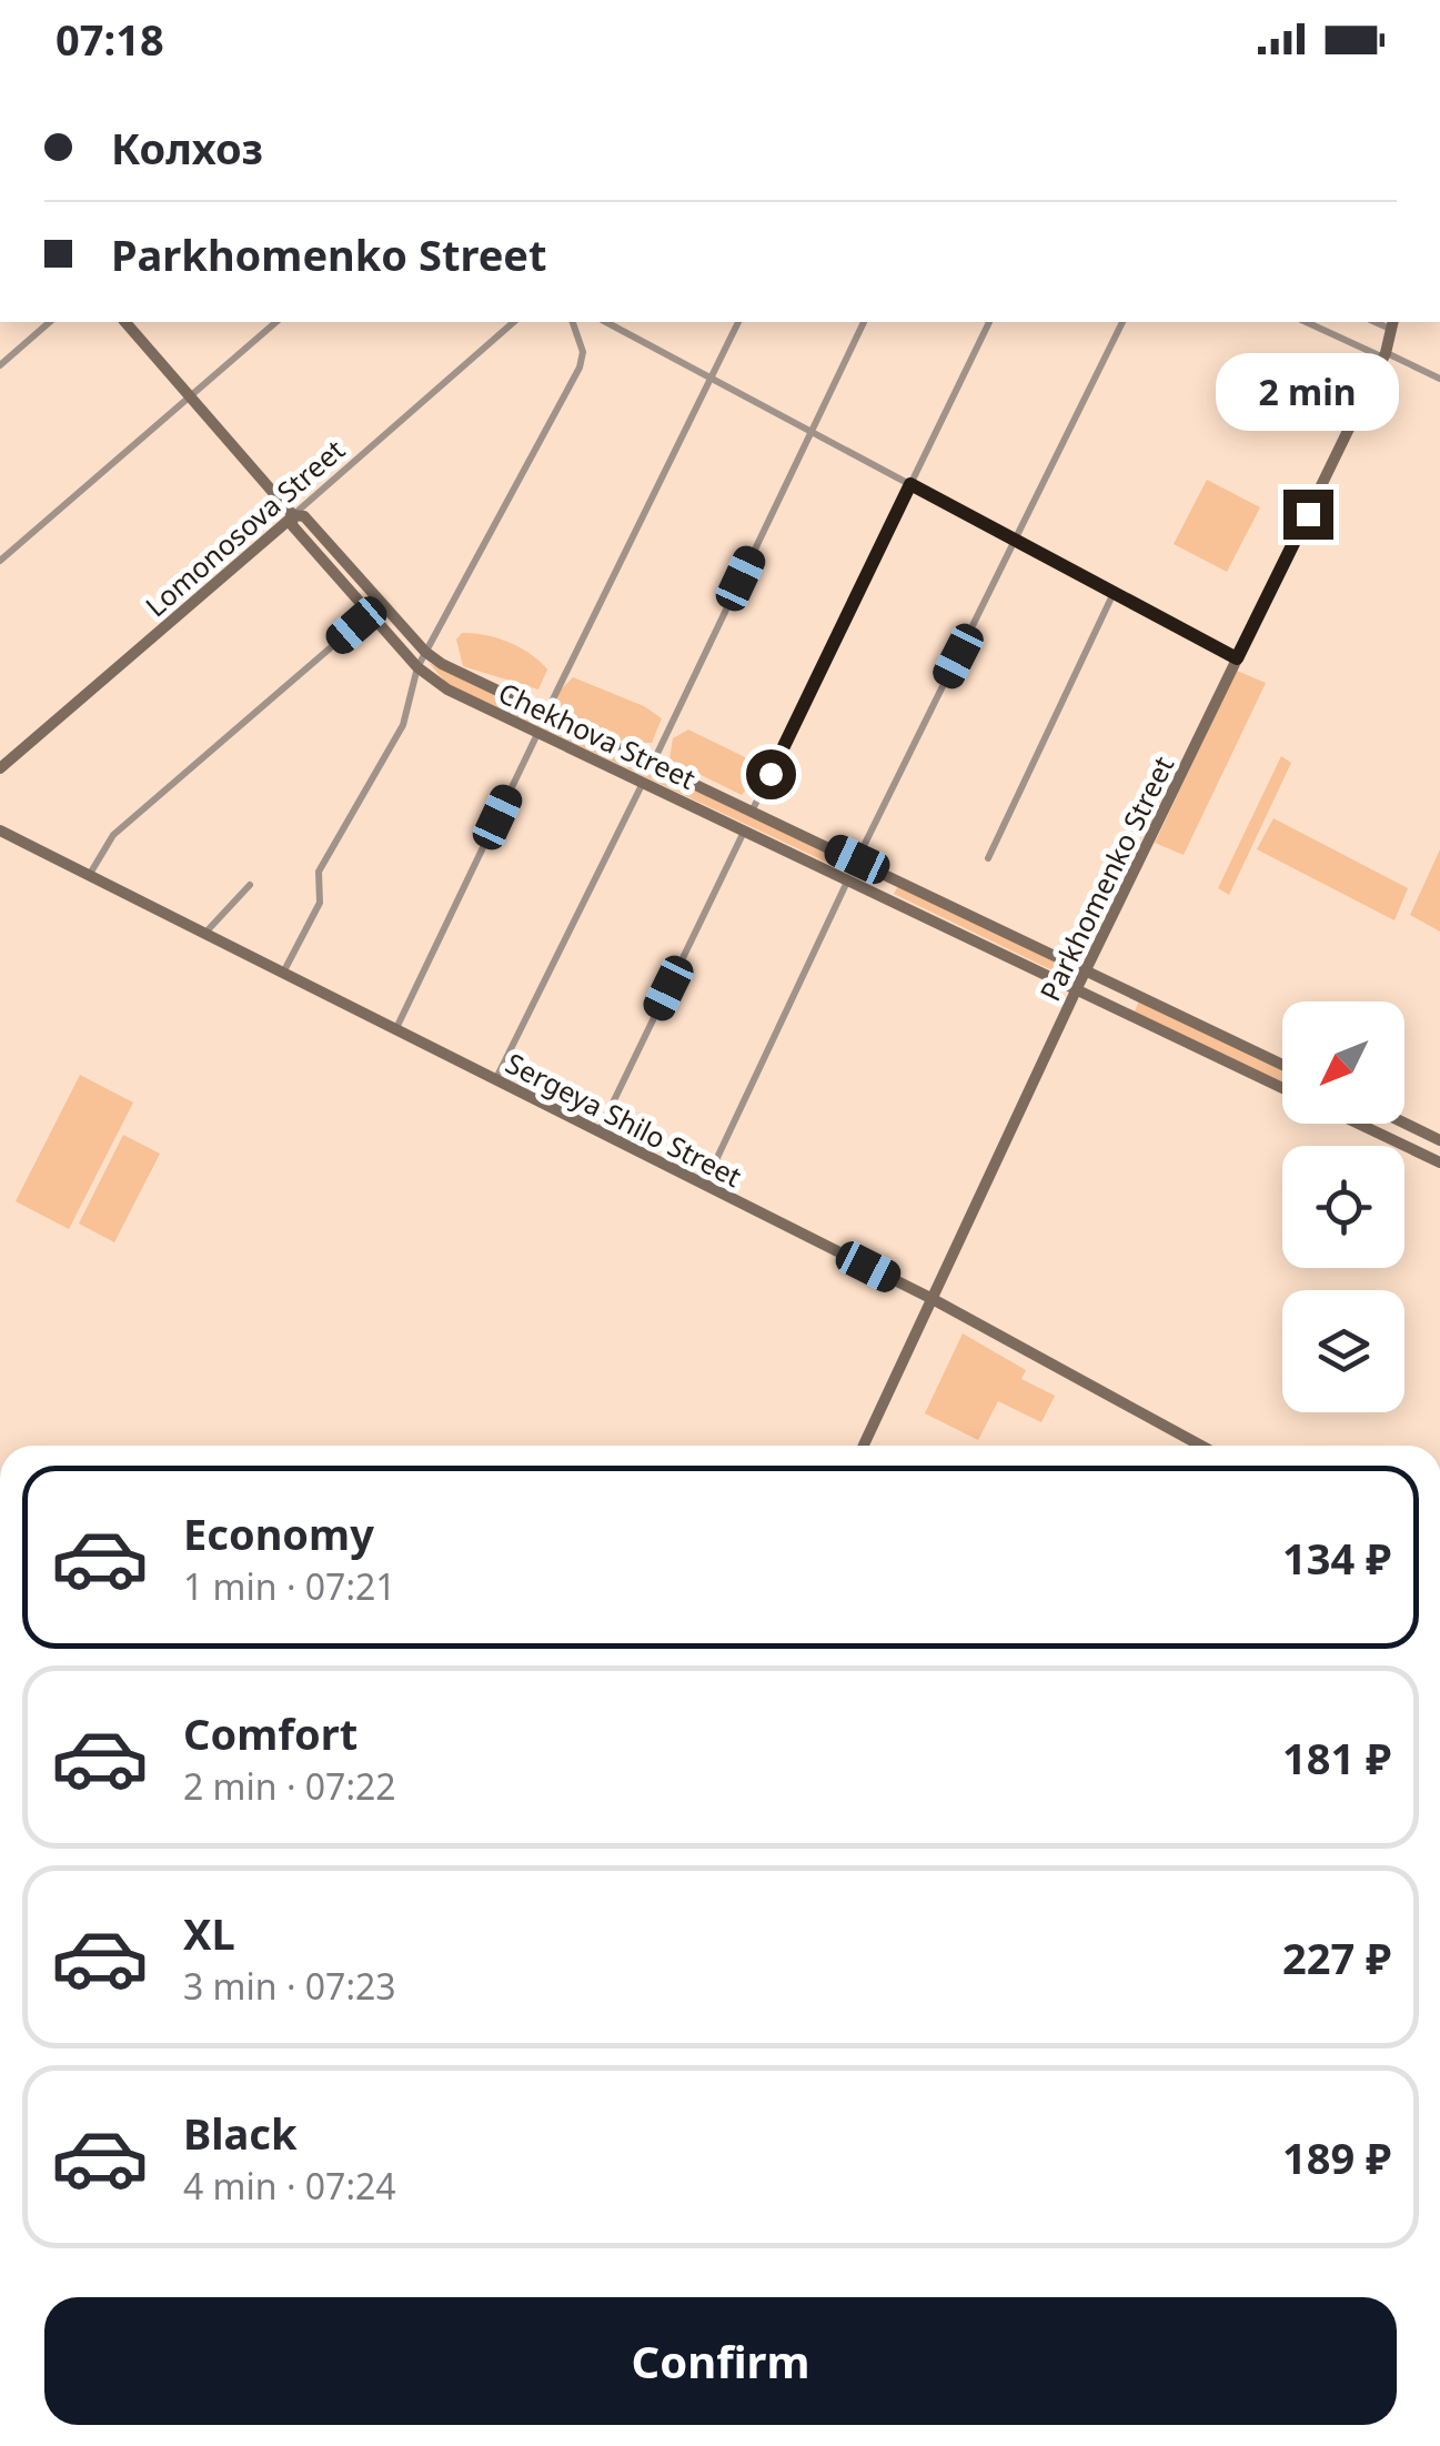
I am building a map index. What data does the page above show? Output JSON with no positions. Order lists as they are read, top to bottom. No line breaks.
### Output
{"streets":{"street":["Lomonosova Street","Chekhova Street","Parkhomenko Street","Sergeya Shilo Street"]},"crossings":[["Lomonosova Street","Chekhova Street"],["Chekhova Street","Parkhomenko Street"],["Parkhomenko Street","Sergeya Shilo Street"]],"north":"bottom left","page":{"status":"07:18","banner":["Колхоз","Parkhomenko Street"],"bubble":"2 min","list":[{"name":"Economy","note":"1 min · 07:21","value":"134 ₽"},{"name":"Comfort","note":"2 min · 07:22","value":"181 ₽"},{"name":"XL","note":"3 min · 07:23","value":"227 ₽"},{"name":"Black","note":"4 min · 07:24","value":"189 ₽"}],"buttons":"Confirm"}}
